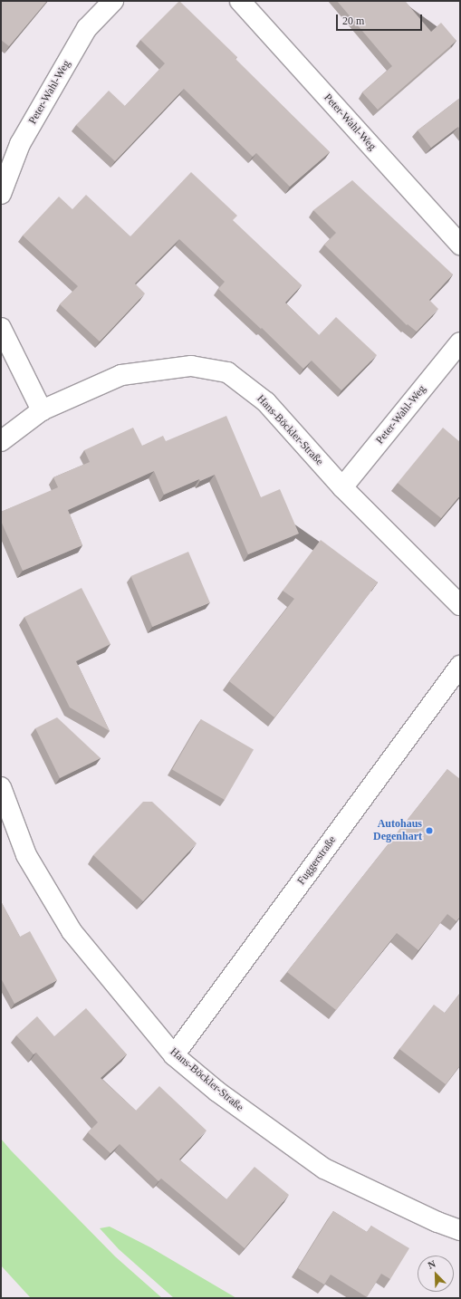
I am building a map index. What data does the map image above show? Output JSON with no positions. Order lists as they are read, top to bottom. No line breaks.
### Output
{"streets":{"street":["Peter-Wahl-Weg","Hans-Böckler-Straße","Fuggerstraße"]},"crossings":[["Peter-Wahl-Weg","Hans-Böckler-Straße"],["Hans-Böckler-Straße","Fuggerstraße"]],"places":["Autohaus Degenhart"],"scale_bar":"20 m","north":"top left"}
